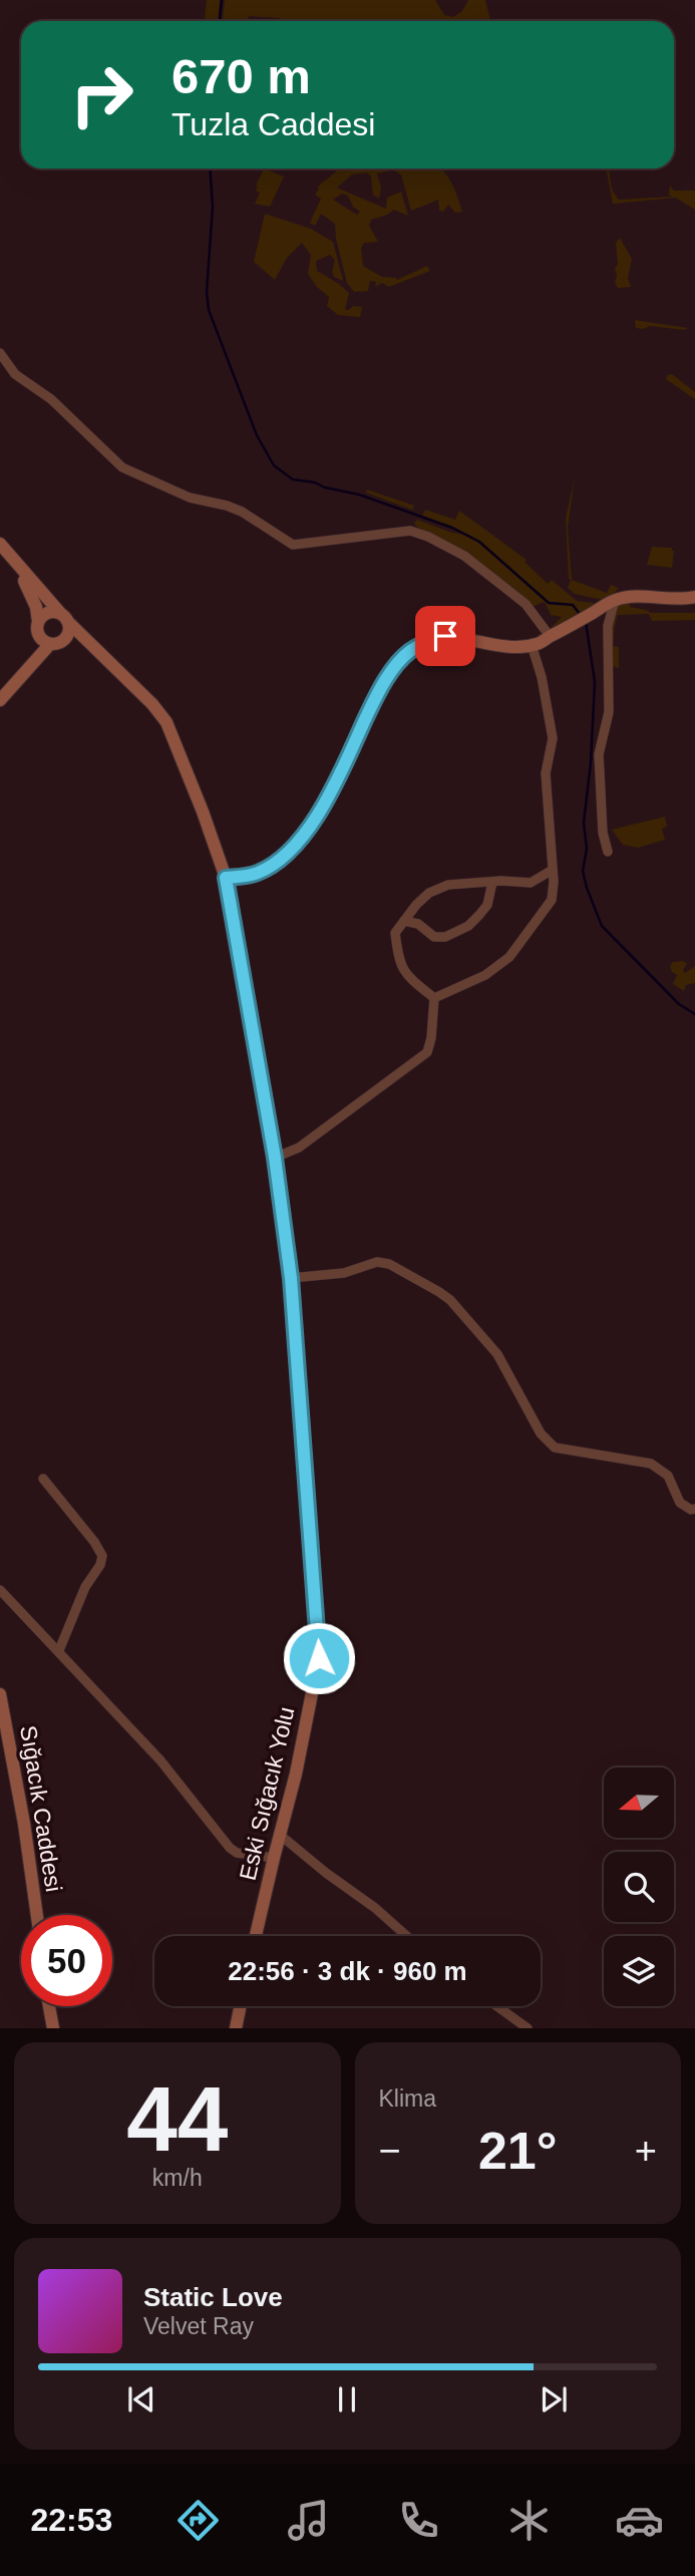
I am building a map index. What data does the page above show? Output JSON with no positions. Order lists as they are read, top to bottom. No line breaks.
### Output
{"streets":{"main road":["Eski Sığacık Yolu","Sığacık Caddesi"]},"north":"left","page":{"turn":["670 m","Tuzla Caddesi"],"limit":"50","trip":"22:56 · 3 dk · 960 m","tile":[["44","km/h"],"Klima"],"heat":["−","21°","+"],"song":["Static Love","Velvet Ray"],"tabs":"22:53"}}
